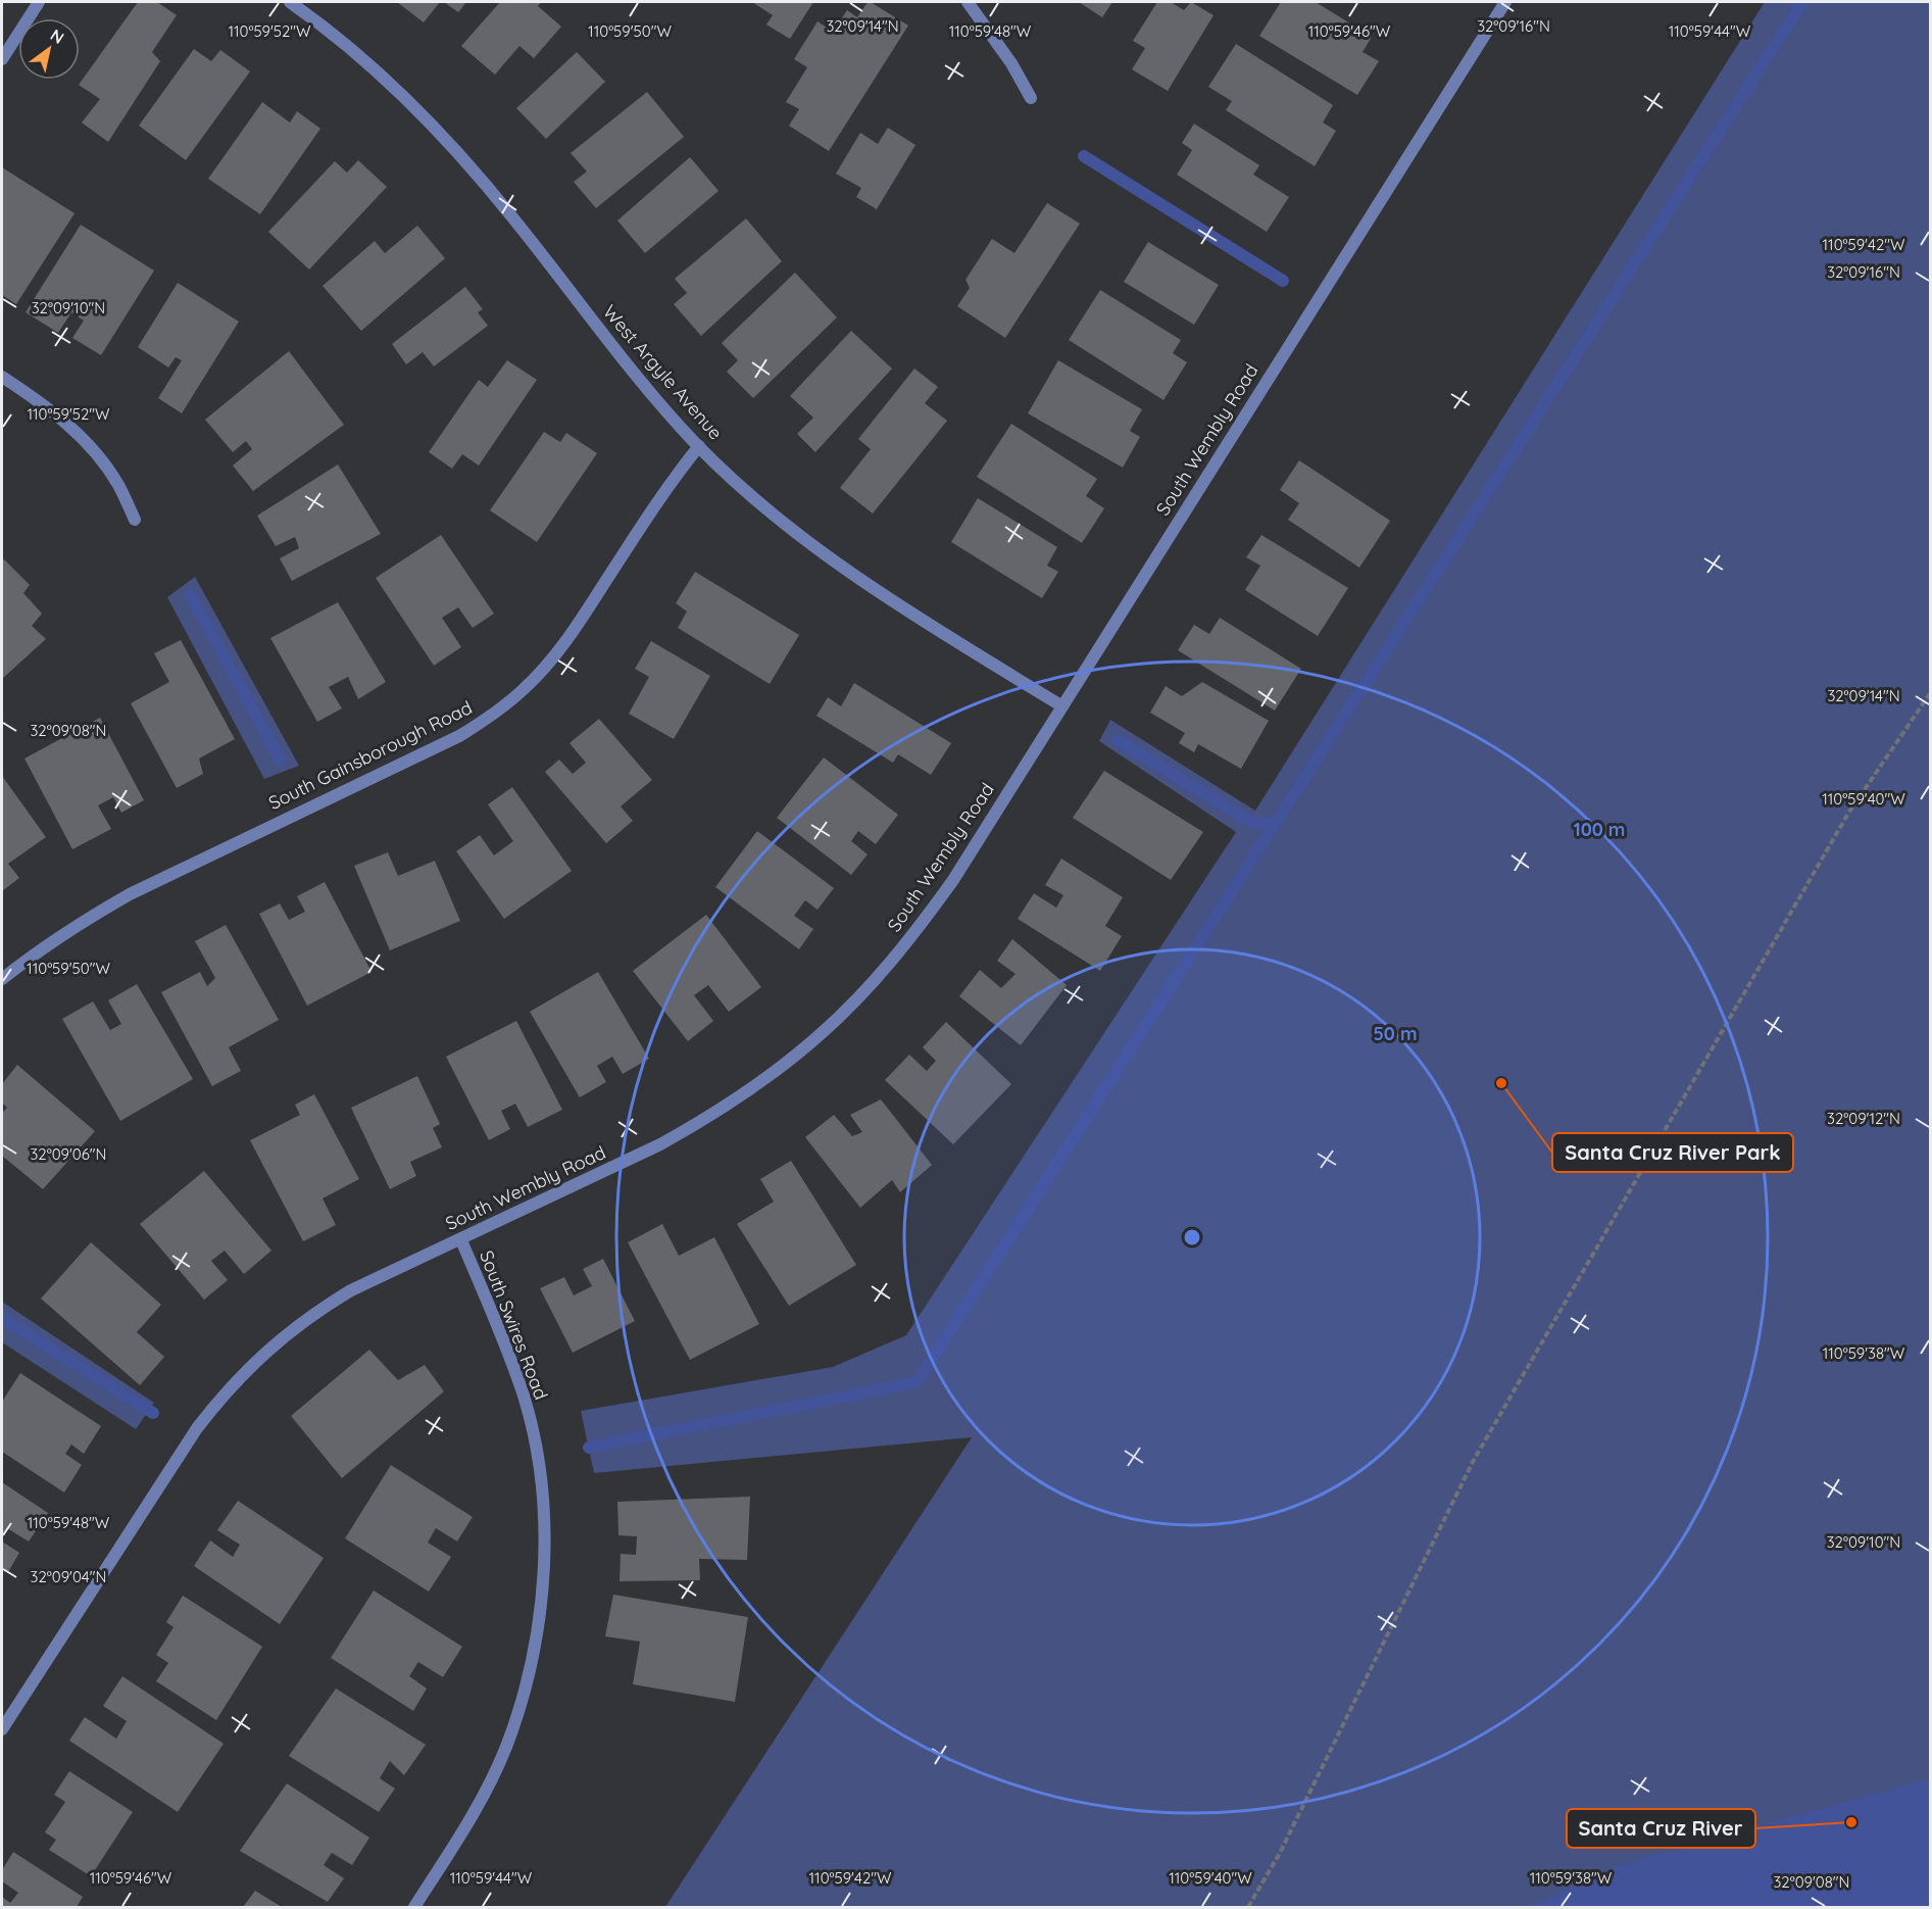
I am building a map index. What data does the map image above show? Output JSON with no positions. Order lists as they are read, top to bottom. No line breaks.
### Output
{"streets":{"street":["West Argyle Avenue","South Wembly Road","South Gainsborough Road","South Swires Road"]},"crossings":[["West Argyle Avenue","South Wembly Road"],["West Argyle Avenue","South Gainsborough Road"],["South Wembly Road","South Swires Road"]],"places":["Santa Cruz River Park","Santa Cruz River"],"north":"top right","coordinates":["32°09'14\"N","32°09'16\"N","110°59'48\"W","110°59'52\"W","110°59'50\"W","110°59'46\"W","110°59'44\"W","110°59'42\"W","32°09'10\"N","32°09'08\"N","110°59'40\"W","32°09'12\"N","32°09'06\"N","110°59'38\"W","32°09'04\"N"],"rings":["100 m","50 m"]}
